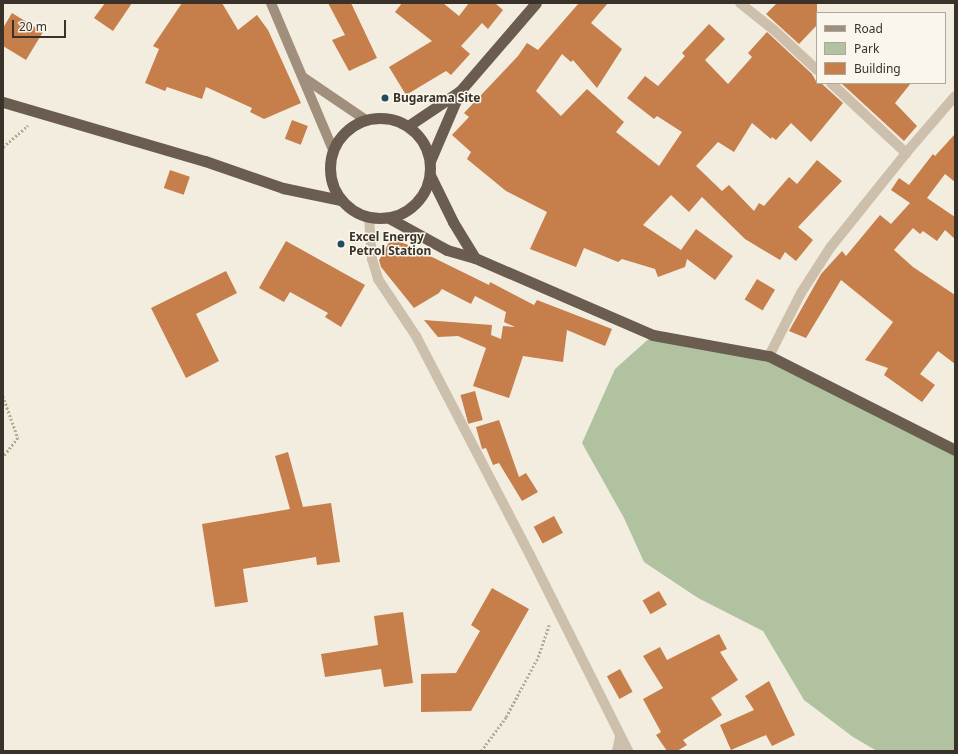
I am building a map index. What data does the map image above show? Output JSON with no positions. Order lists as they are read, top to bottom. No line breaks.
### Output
{"places":["Bugarama Site","Excel Energy Petrol Station"],"legend":["Road","Park","Building"],"scale_bar":"20 m"}
